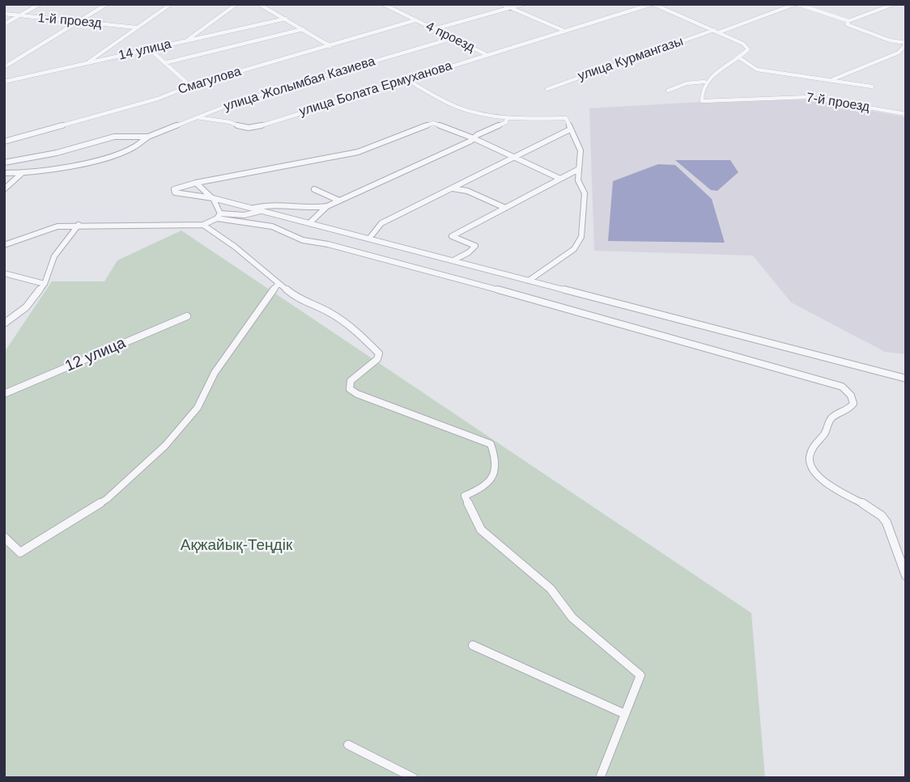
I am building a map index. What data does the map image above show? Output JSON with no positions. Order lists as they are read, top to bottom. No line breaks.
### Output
{"streets":{"street":["1-й проезд","4 проезд","14 улица","улица Курмангазы","Смагулова","улица Жолымбая Казиева","улица Болата Ермуханова","7-й проезд","12 улица"]},"crossings":[["4 проезд","Смагулова"],["4 проезд","улица Жолымбая Казиева"],["4 проезд","улица Болата Ермуханова"],["улица Жолымбая Казиева","улица Болата Ермуханова"]],"parks":["Ақжайық-Теңдік"]}
